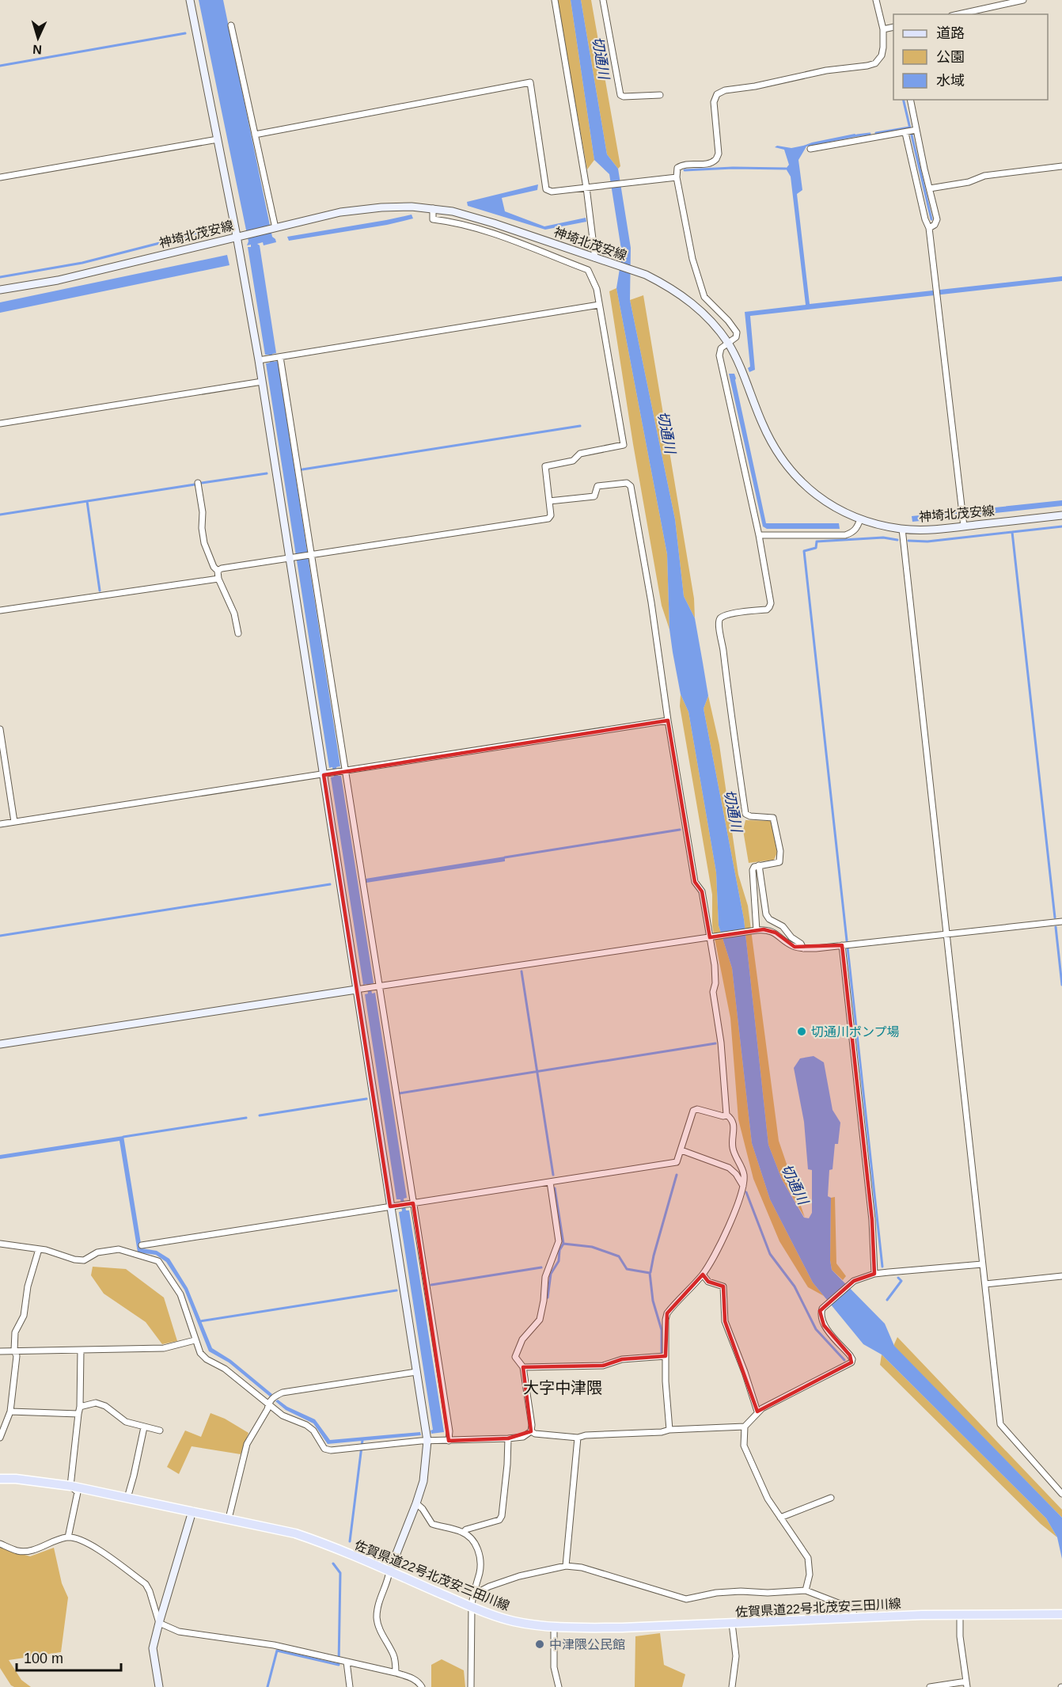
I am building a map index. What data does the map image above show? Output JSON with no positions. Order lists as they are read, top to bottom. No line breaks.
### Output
{"streets":{"main road":["佐賀県道22号北茂安三田川線"],"street":["神埼北茂安線"]},"districts":["大字中津隈"],"water":["切通川"],"places":["切通川ポンプ場","中津隈公民館"],"legend":["道路","公園","水域"],"scale_bar":"100 m","north":"bottom"}
